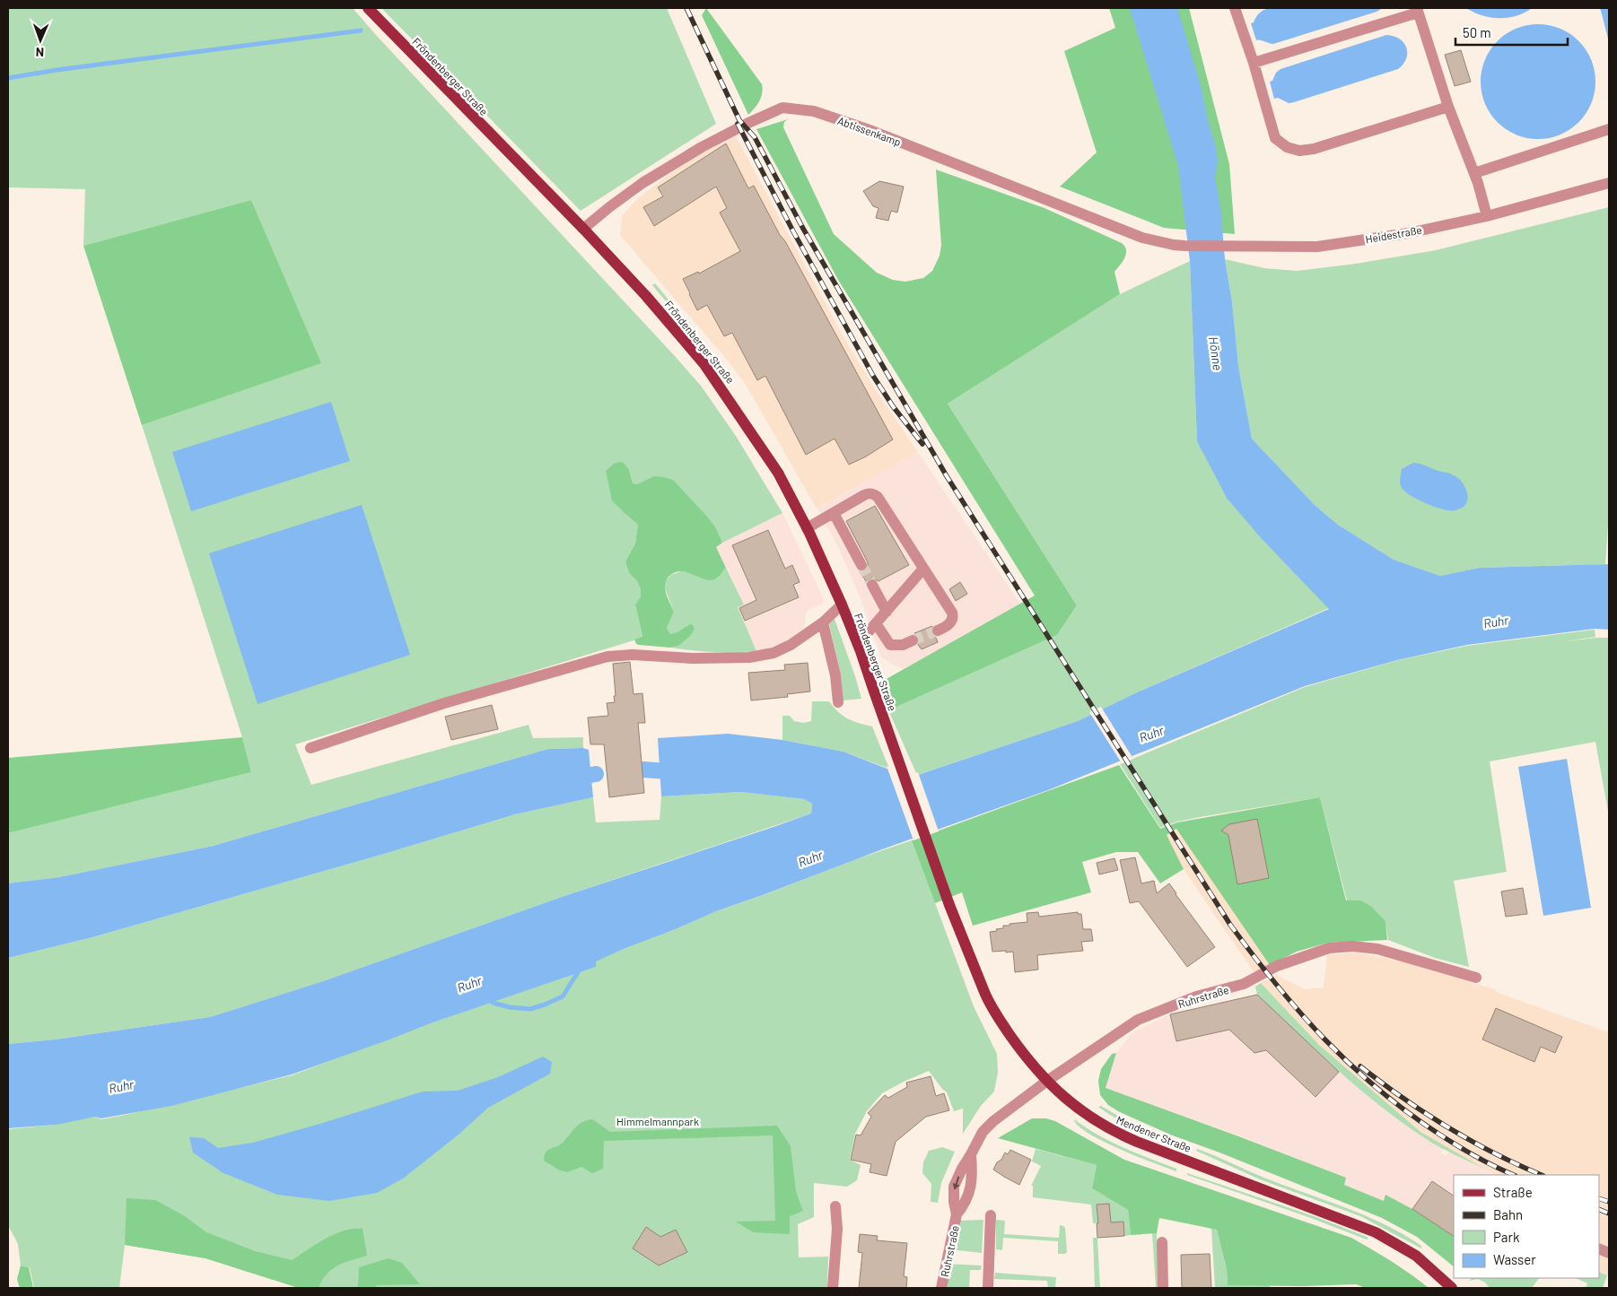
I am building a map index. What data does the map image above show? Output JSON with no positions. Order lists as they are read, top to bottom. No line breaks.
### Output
{"streets":{"main road":["Fröndenberger Straße","Mendener Straße"],"street":["Abtissenkamp","Heidestraße","Ruhrstraße"]},"crossings":[["Fröndenberger Straße","Abtissenkamp"],["Fröndenberger Straße","Mendener Straße"],["Abtissenkamp","Heidestraße"],["Ruhrstraße","Mendener Straße"]],"water":["Hönne","Ruhr"],"parks":["Himmelmannpark"],"legend":["Straße","Bahn","Park","Wasser"],"scale_bar":"50 m","north":"bottom"}
